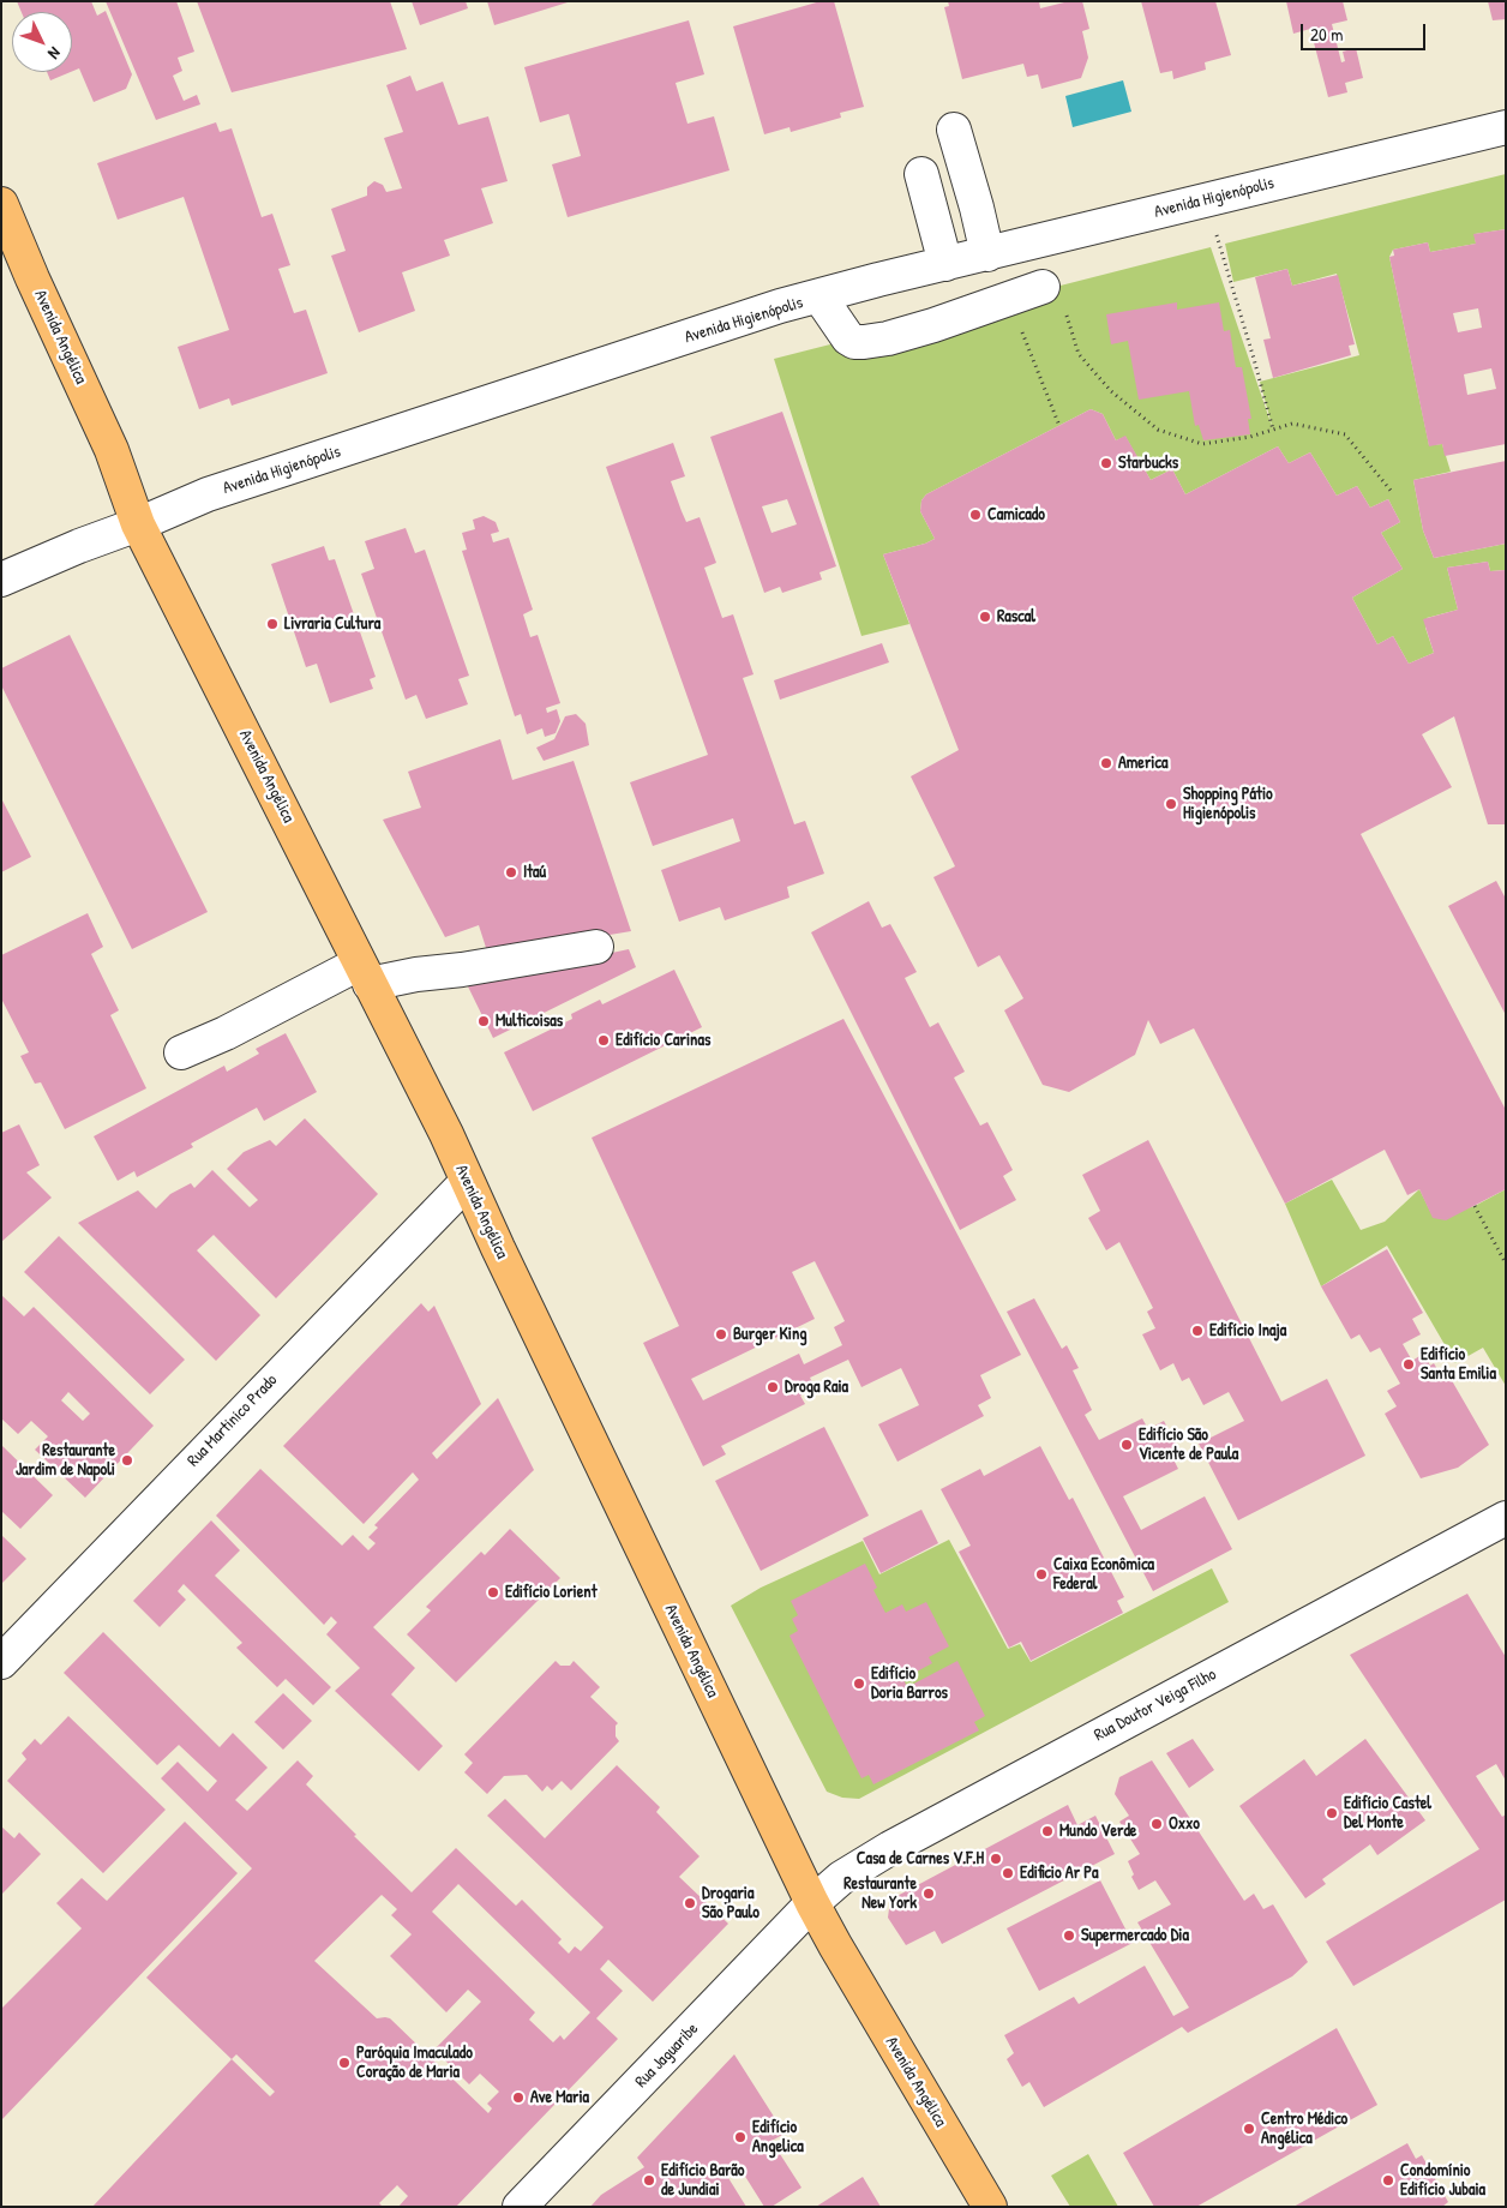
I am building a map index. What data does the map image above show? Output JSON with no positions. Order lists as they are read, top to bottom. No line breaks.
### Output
{"streets":{"main road":["Avenida Angélica"],"street":["Avenida Higienópolis","Rua Martinico Prado","Rua Doutor Veiga Filho","Rua Jaguaribe"]},"crossings":[["Avenida Higienópolis","Avenida Angélica"],["Avenida Angélica","Rua Martinico Prado"],["Avenida Angélica","Rua Doutor Veiga Filho"],["Avenida Angélica","Rua Jaguaribe"],["Rua Doutor Veiga Filho","Rua Jaguaribe"]],"places":["Starbucks","Camicado","Rascal","Livraria Cultura","America","Shopping Pátio Higienópolis","Itaú","Multicoisas","Edifício Carinas","Edifício Inaja","Burger King","Edifício Santa Emilia","Droga Raia","Edifício São Vicente de Paula","Restaurante Jardim de Napoli","Caixa Econômica Federal","Edifício Lorient","Edifício Doria Barros","Edifício Castel Del Monte","Oxxo","Mundo Verde","Casa de Carnes V.F.H","Edificio Ar Pa","Restaurante New York","Drogaria São Paulo","Supermercado Dia","Paróquia Imaculado Coração de Maria","Ave Maria","Centro Médico Angélica","Edifício Angelica","Edifício Barão de Jundiai","Condomínio Edifício Jubaia"],"scale_bar":"20 m","north":"bottom right"}
